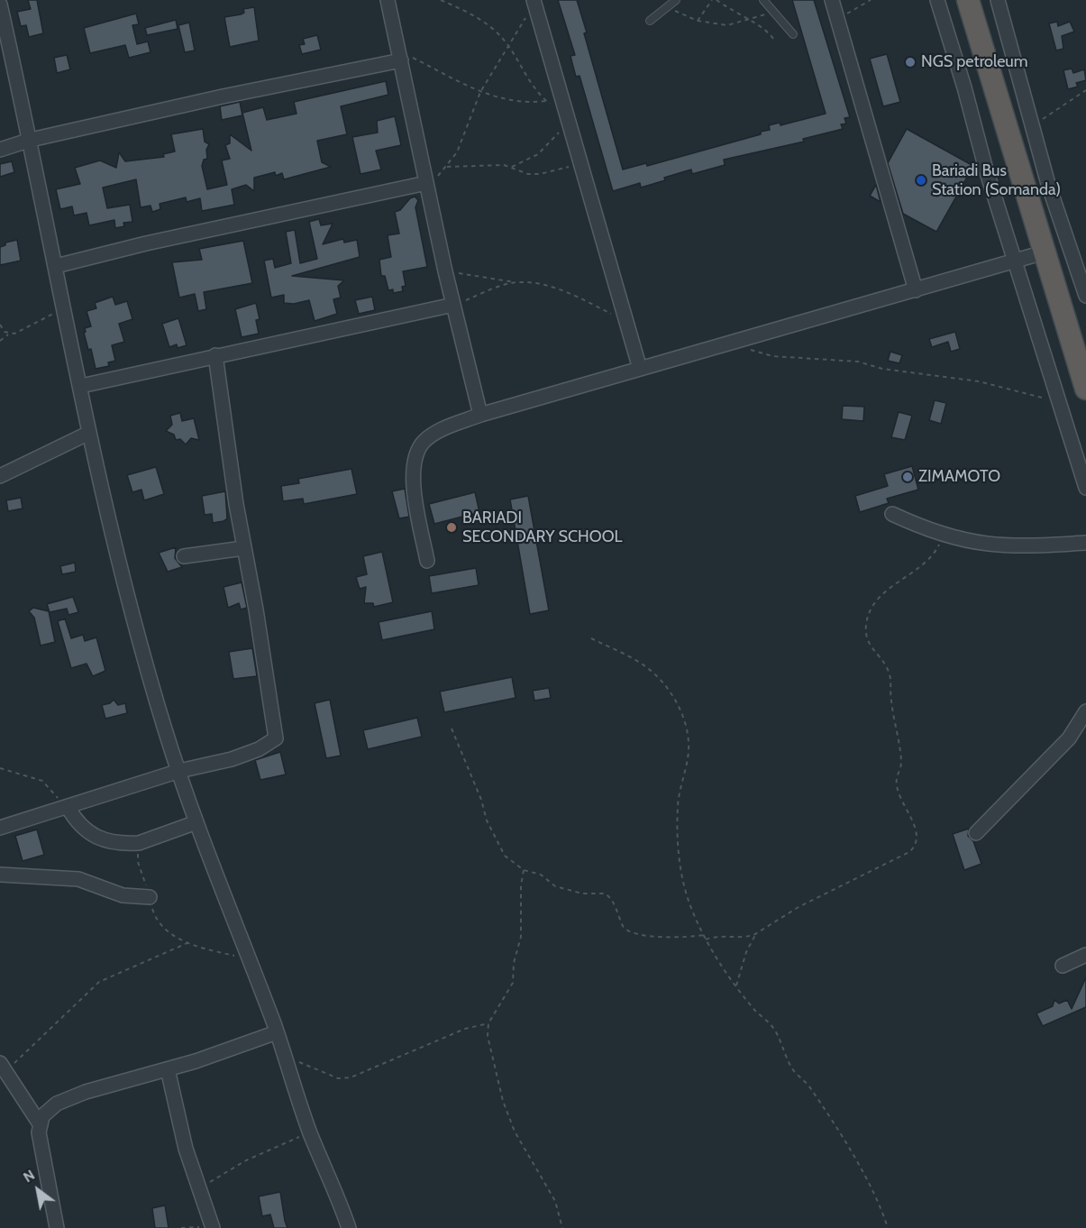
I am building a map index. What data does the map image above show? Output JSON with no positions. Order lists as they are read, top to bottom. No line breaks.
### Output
{"places":["NGS petroleum","Bariadi Bus Station (Somanda)","ZIMAMOTO","BARIADI SECONDARY SCHOOL"],"north":"top left"}
